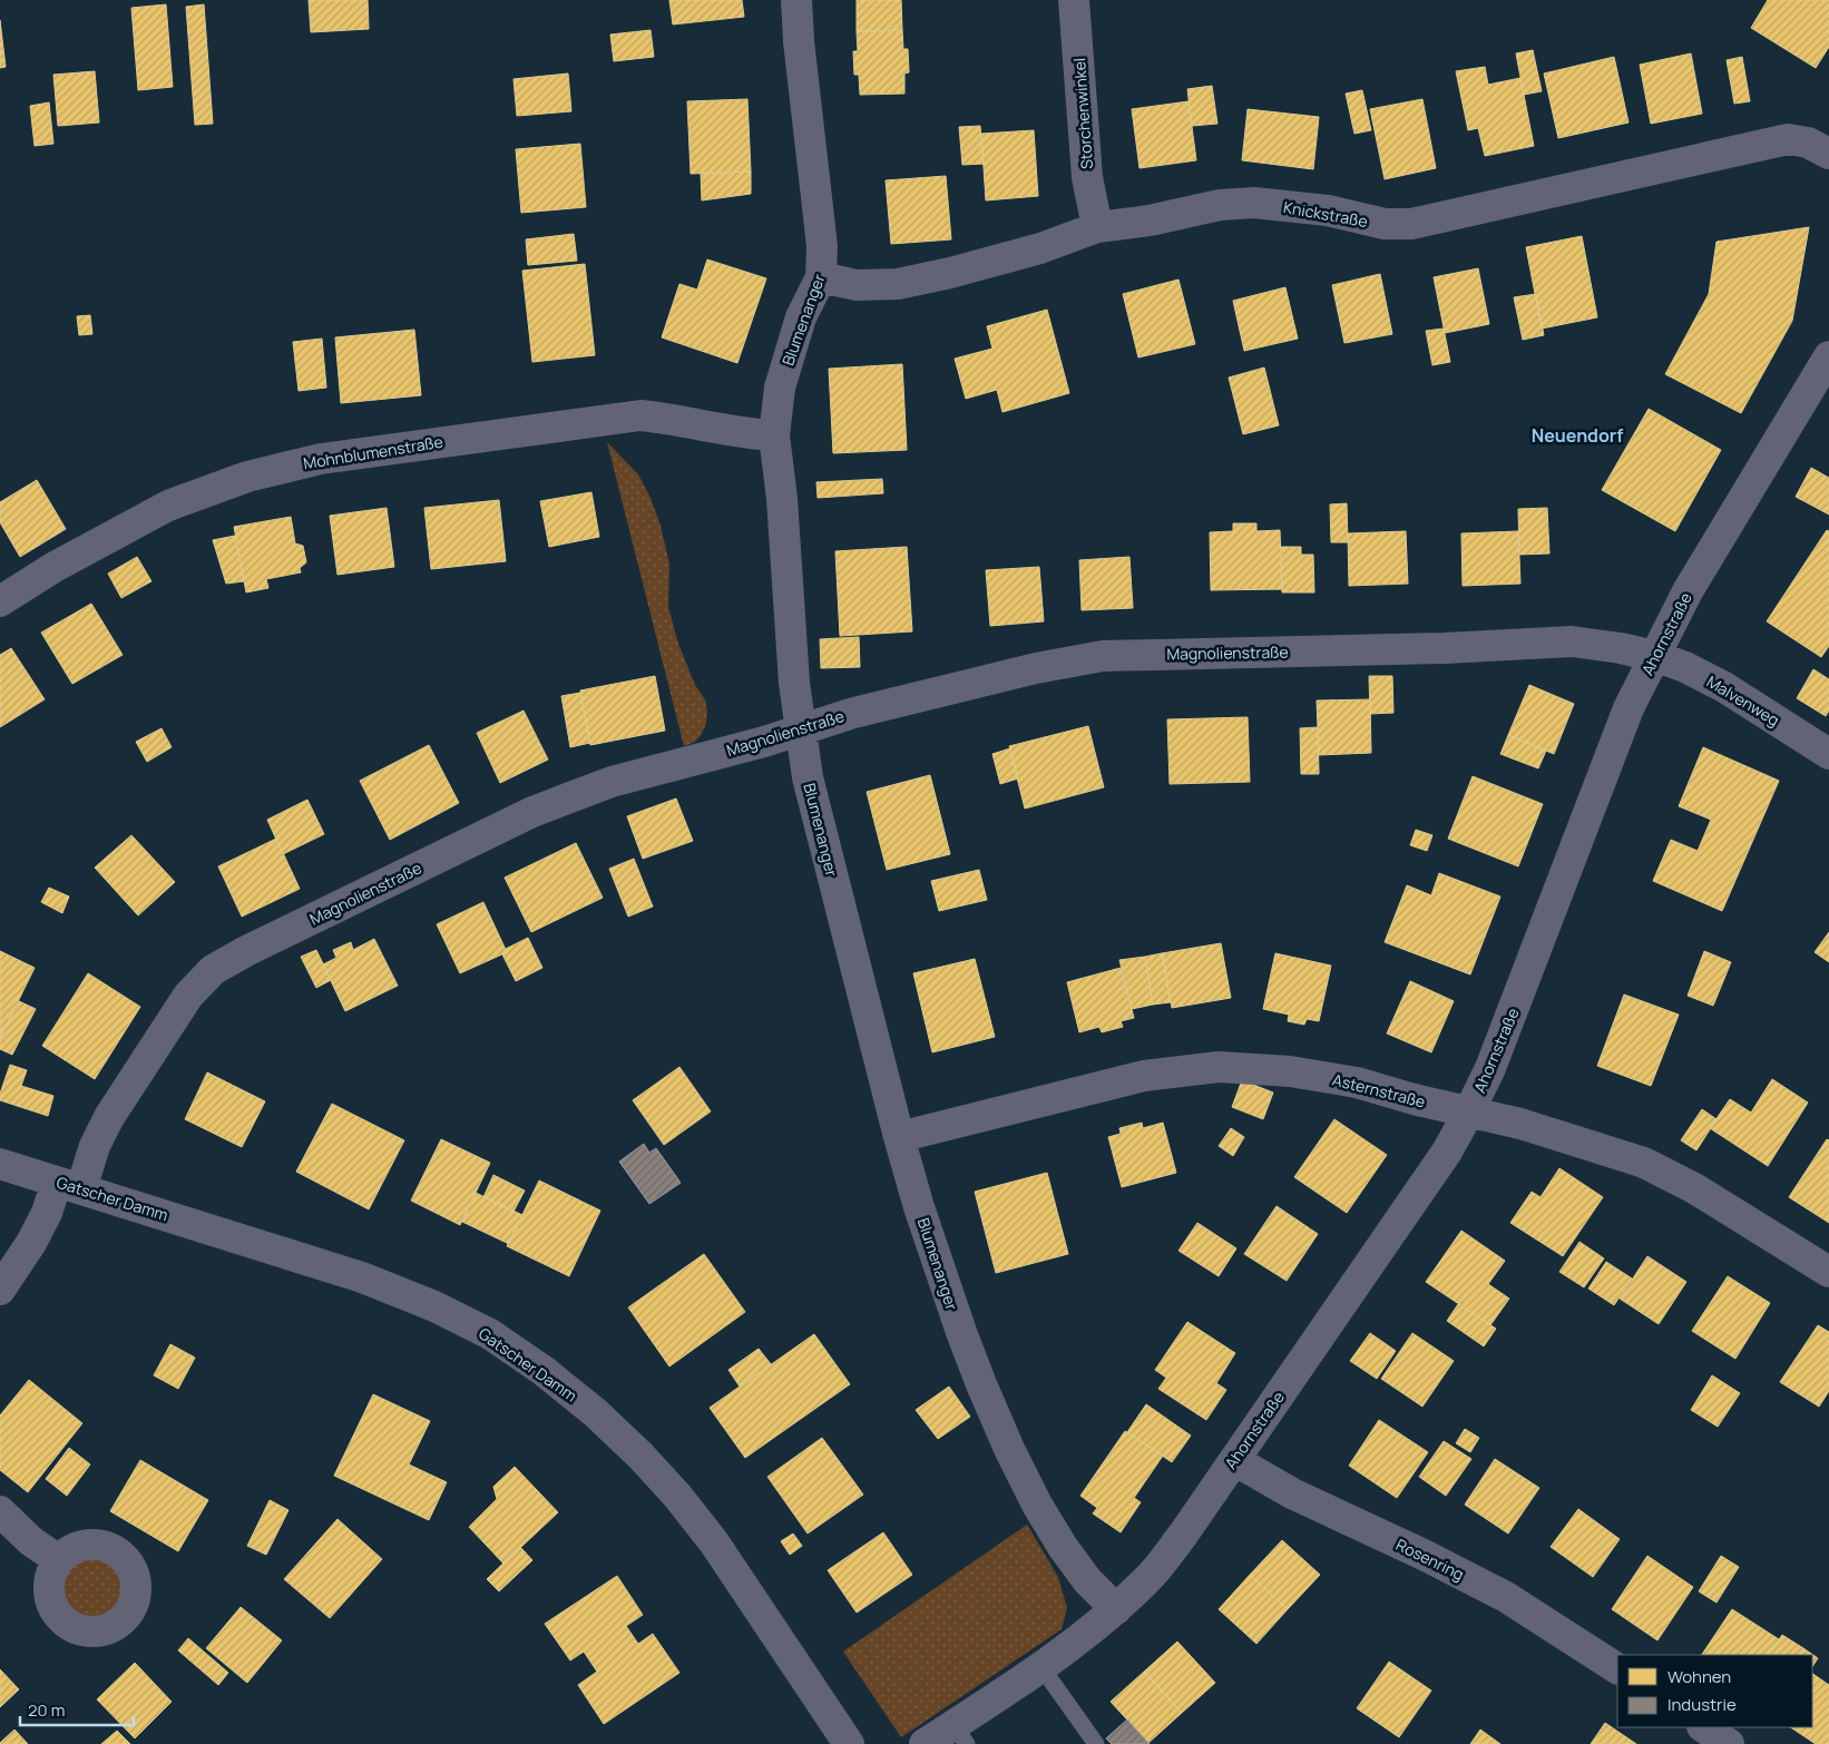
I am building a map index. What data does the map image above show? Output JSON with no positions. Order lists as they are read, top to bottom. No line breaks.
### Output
{"streets":{"street":["Storchenwinkel","Knickstraße","Blumenanger","Mohnblumenstraße","Ahornstraße","Magnolienstraße","Malvenweg","Asternstraße","Gatscher Damm","Rosenring"]},"crossings":[["Storchenwinkel","Knickstraße"],["Knickstraße","Blumenanger"],["Blumenanger","Mohnblumenstraße"],["Blumenanger","Ahornstraße"],["Blumenanger","Magnolienstraße"],["Blumenanger","Asternstraße"],["Ahornstraße","Magnolienstraße"],["Ahornstraße","Malvenweg"],["Ahornstraße","Asternstraße"],["Ahornstraße","Rosenring"],["Magnolienstraße","Malvenweg"],["Magnolienstraße","Gatscher Damm"]],"districts":["Neuendorf"],"legend":["Wohnen","Industrie"],"scale_bar":"20 m"}
